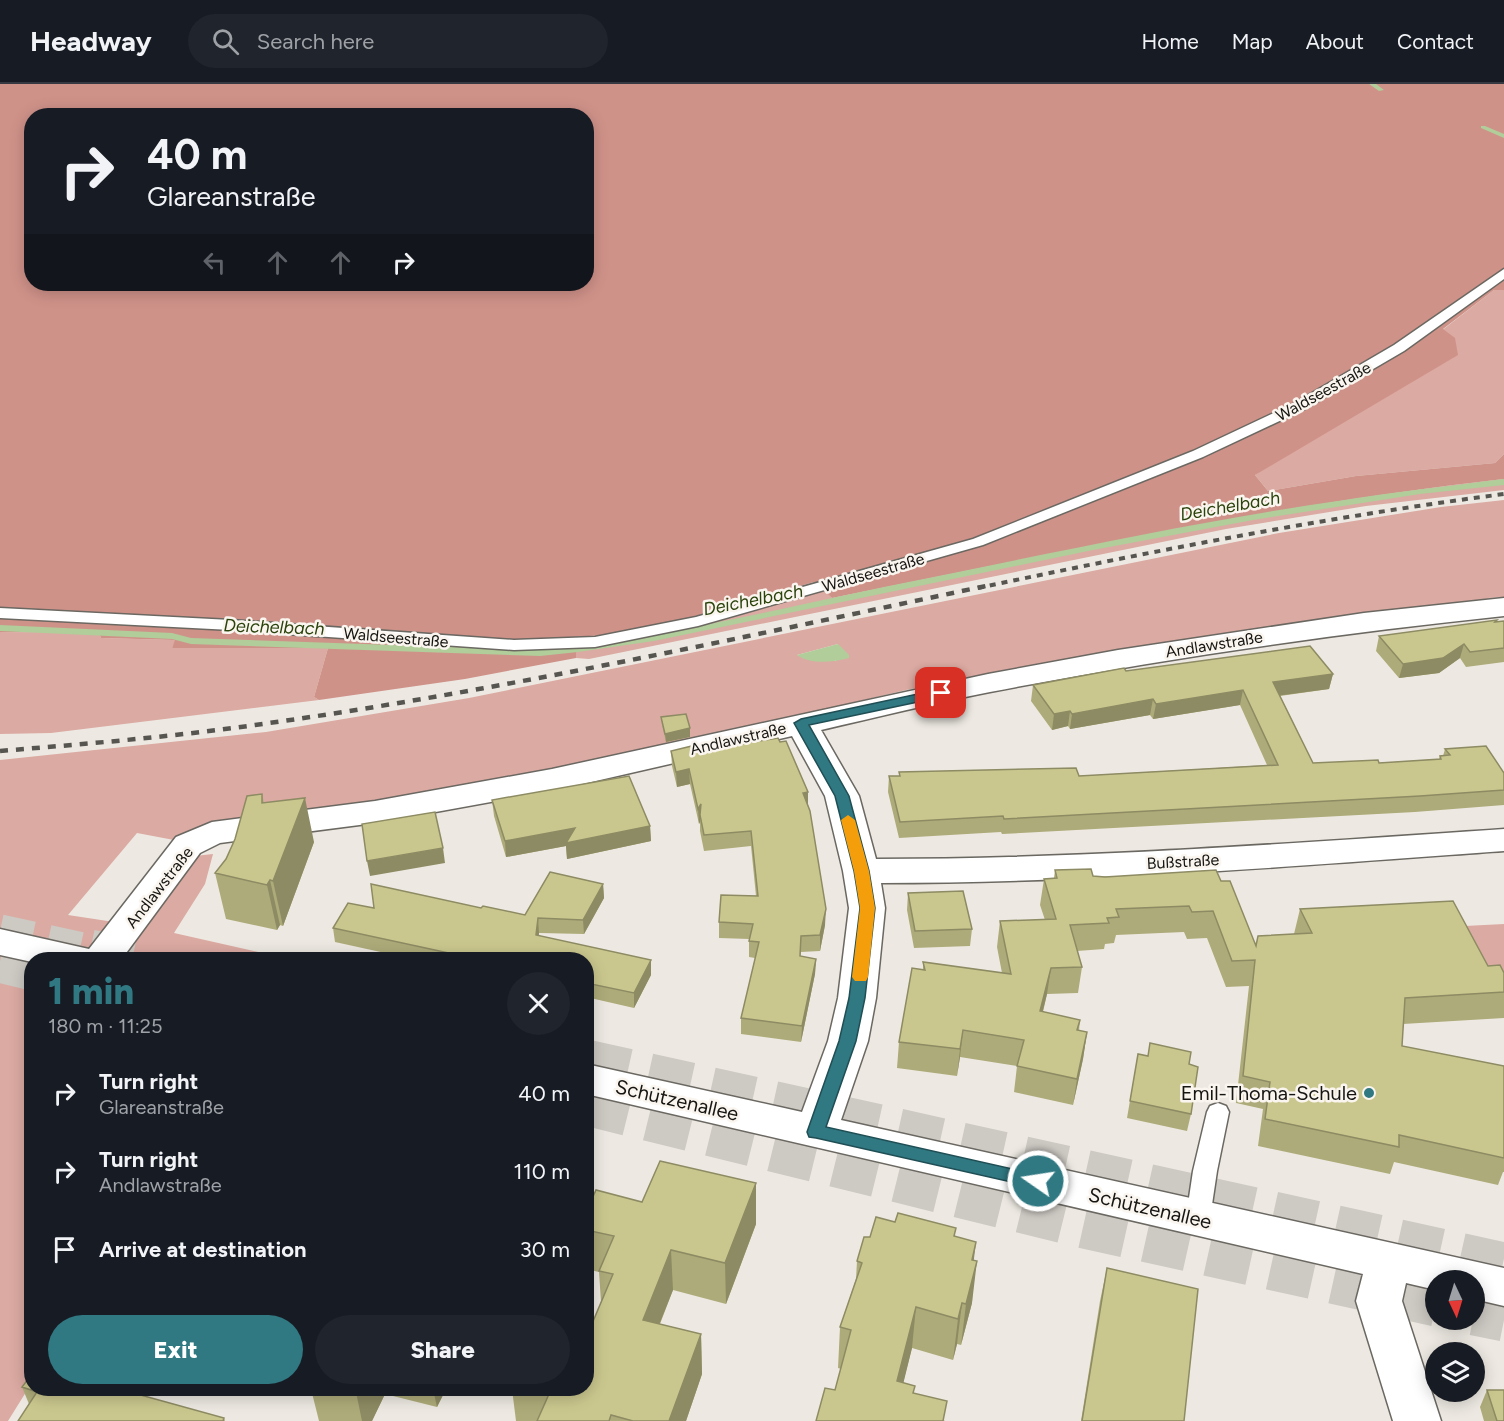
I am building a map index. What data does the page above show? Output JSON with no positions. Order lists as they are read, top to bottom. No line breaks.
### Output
{"streets":{"street":["Andlawstraße","Bußstraße","Schützenallee"],"lane":["Waldseestraße"]},"water":["Deichelbach"],"places":["Emil-Thoma-Schule"],"north":"bottom","page":{"header":"Headway","search":"Search here","nav":["Home","Map","About","Contact"],"turn":["40 m","Glareanstraße"],"heading":["1 min","180 m · 11:25"],"list":[{"name":"Turn right","note":"Glareanstraße","value":"40 m"},{"name":"Turn right","note":"Andlawstraße","value":"110 m"},{"name":"Arrive at destination","value":"30 m"}],"buttons":["Exit","Share"]}}
